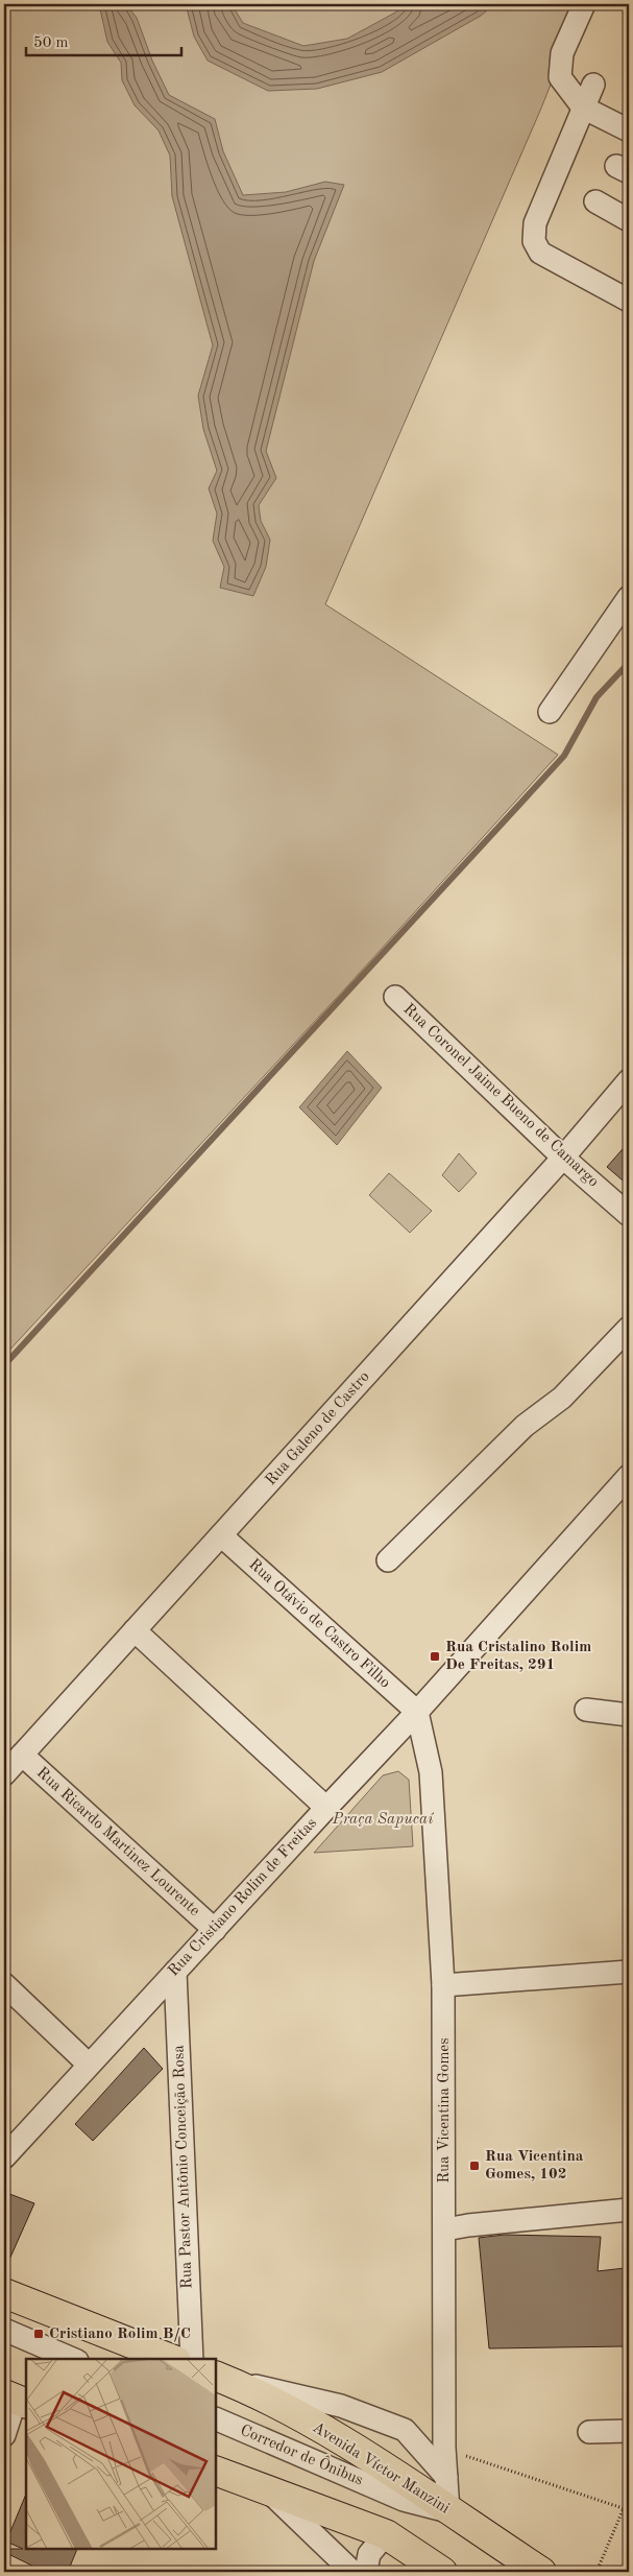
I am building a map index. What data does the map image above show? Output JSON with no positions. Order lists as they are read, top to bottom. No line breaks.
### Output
{"streets":{"main road":["Avenida Víctor Manzini"],"street":["Rua Coronel Jaime Bueno de Camargo","Rua Galeno de Castro","Rua Otávio de Castro Filho","Rua Ricardo Martinez Lourente","Rua Cristiano Rolim de Freitas","Rua Vicentina Gomes","Rua Pastor Antônio Conceição Rosa","Corredor de Ônibus"]},"crossings":[["Rua Coronel Jaime Bueno de Camargo","Rua Galeno de Castro"],["Rua Galeno de Castro","Rua Otávio de Castro Filho"],["Rua Galeno de Castro","Rua Ricardo Martinez Lourente"],["Rua Otávio de Castro Filho","Rua Cristiano Rolim de Freitas"],["Rua Otávio de Castro Filho","Rua Vicentina Gomes"],["Rua Ricardo Martinez Lourente","Rua Cristiano Rolim de Freitas"],["Rua Cristiano Rolim de Freitas","Rua Vicentina Gomes"],["Rua Cristiano Rolim de Freitas","Rua Pastor Antônio Conceição Rosa"],["Rua Vicentina Gomes","Corredor de Ônibus"],["Rua Vicentina Gomes","Avenida Víctor Manzini"],["Corredor de Ônibus","Avenida Víctor Manzini"]],"parks":["Praça Sapucaí"],"places":{"transit":["Rua Cristalino Rolim De Freitas, 291","Rua Vicentina Gomes, 102","Cristiano Rolim B/C"]},"scale_bar":"50 m"}
